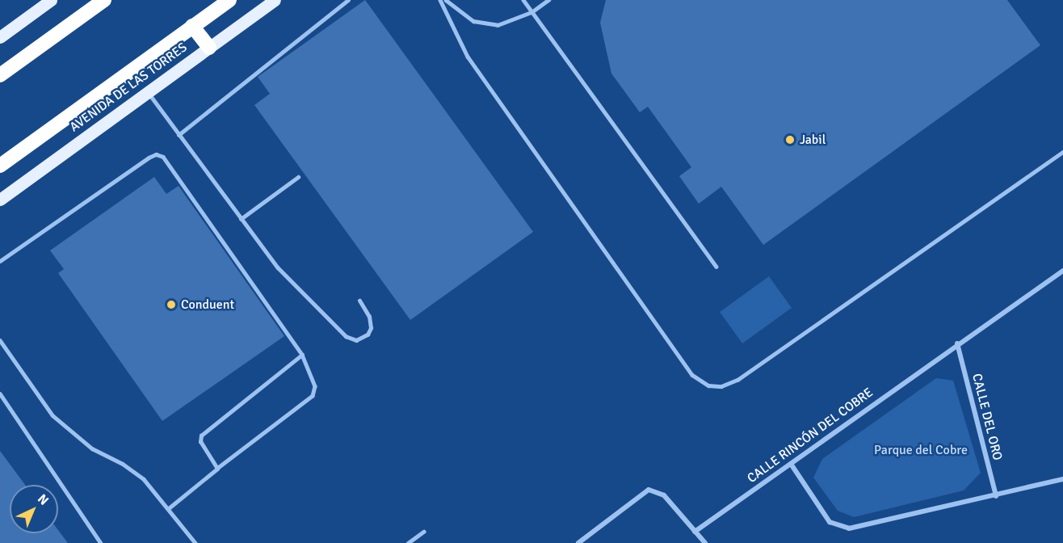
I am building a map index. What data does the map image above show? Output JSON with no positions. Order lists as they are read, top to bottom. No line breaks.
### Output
{"streets":{"highway":["AVENIDA DE LAS TORRES"],"street":["CALLE DEL ORO","CALLE RINCÓN DEL COBRE"]},"crossings":[["CALLE DEL ORO","CALLE RINCÓN DEL COBRE"]],"parks":["Parque del Cobre"],"places":["Jabil","Conduent"],"north":"top right"}
